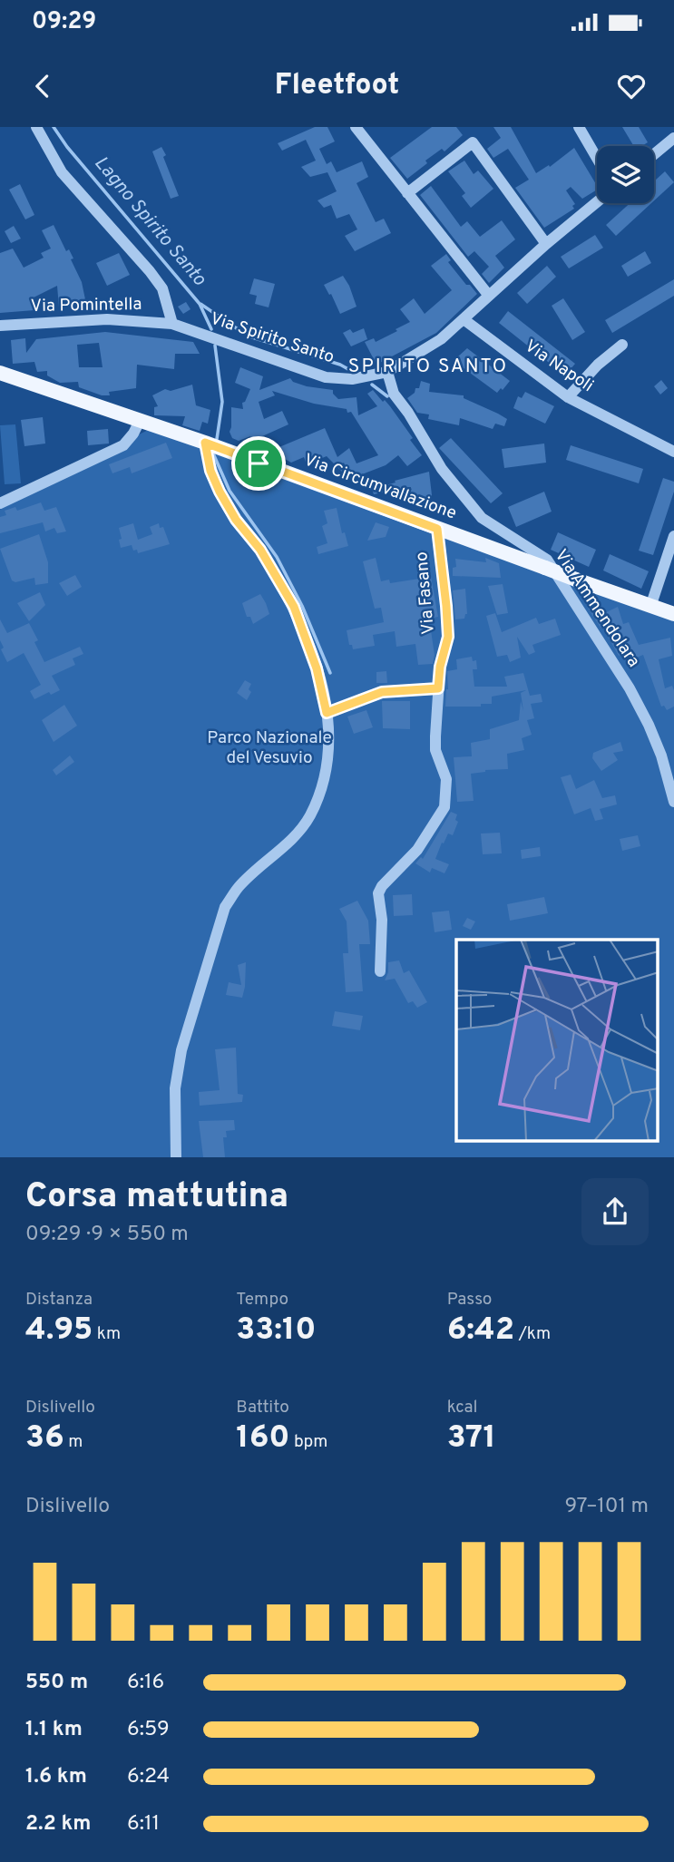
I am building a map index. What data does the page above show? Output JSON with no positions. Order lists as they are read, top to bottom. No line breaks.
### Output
{"streets":{"main road":["Via Circumvallazione"],"street":["Via Pomintella","Via Spirito Santo","Via Napoli","Via Fasano","Via Ammendolara"]},"crossings":[["Via Pomintella","Via Spirito Santo"],["Via Spirito Santo","Via Napoli"],["Via Spirito Santo","Via Ammendolara"],["Via Circumvallazione","Via Fasano"]],"districts":["SPIRITO SANTO"],"water":["Lagno Spirito Santo"],"parks":["Parco Nazionale del Vesuvio"],"page":{"status":"09:29","header":"Fleetfoot","heading":["Corsa mattutina","09:29 · 9 × 550 m"],"stats":[["Distanza","4.95 km"],["Tempo","33:10"],["Passo","6:42 /km"],["Dislivello","36 m"],["Battito","160 bpm"],["kcal","371"]],"chart":["Dislivello","97–101 m"],"list":[{"name":"550 m","note":"6:16"},{"name":"1.1 km","note":"6:59"},{"name":"1.6 km","note":"6:24"},{"name":"2.2 km","note":"6:11"}]}}
